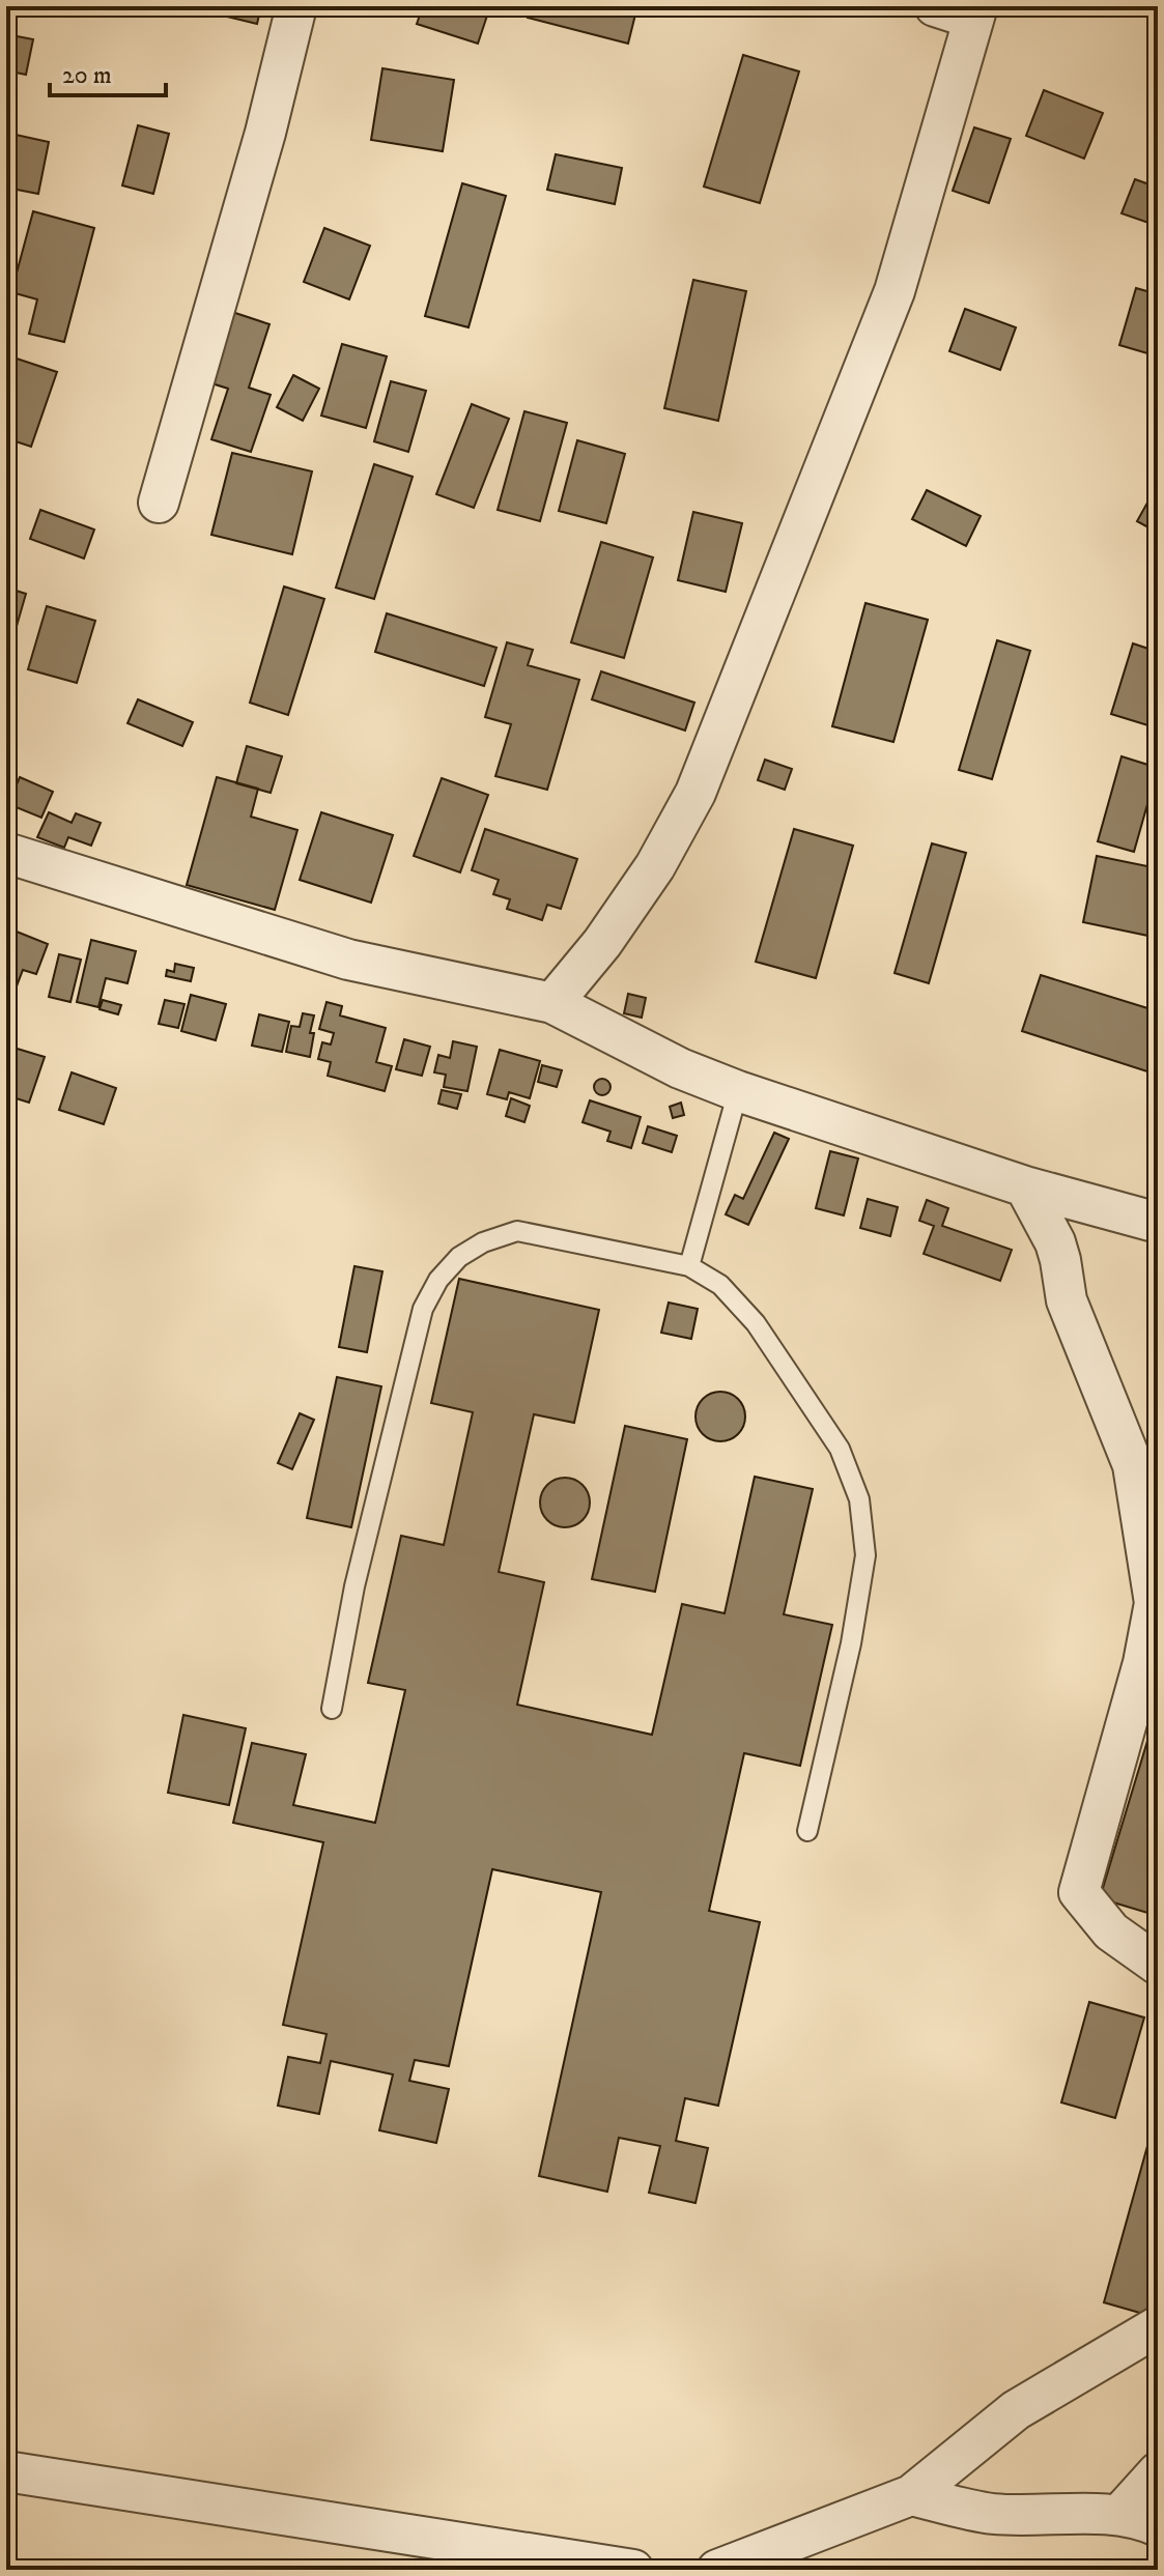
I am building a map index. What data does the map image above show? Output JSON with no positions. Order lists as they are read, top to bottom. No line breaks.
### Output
{"scale_bar":"20 m"}
